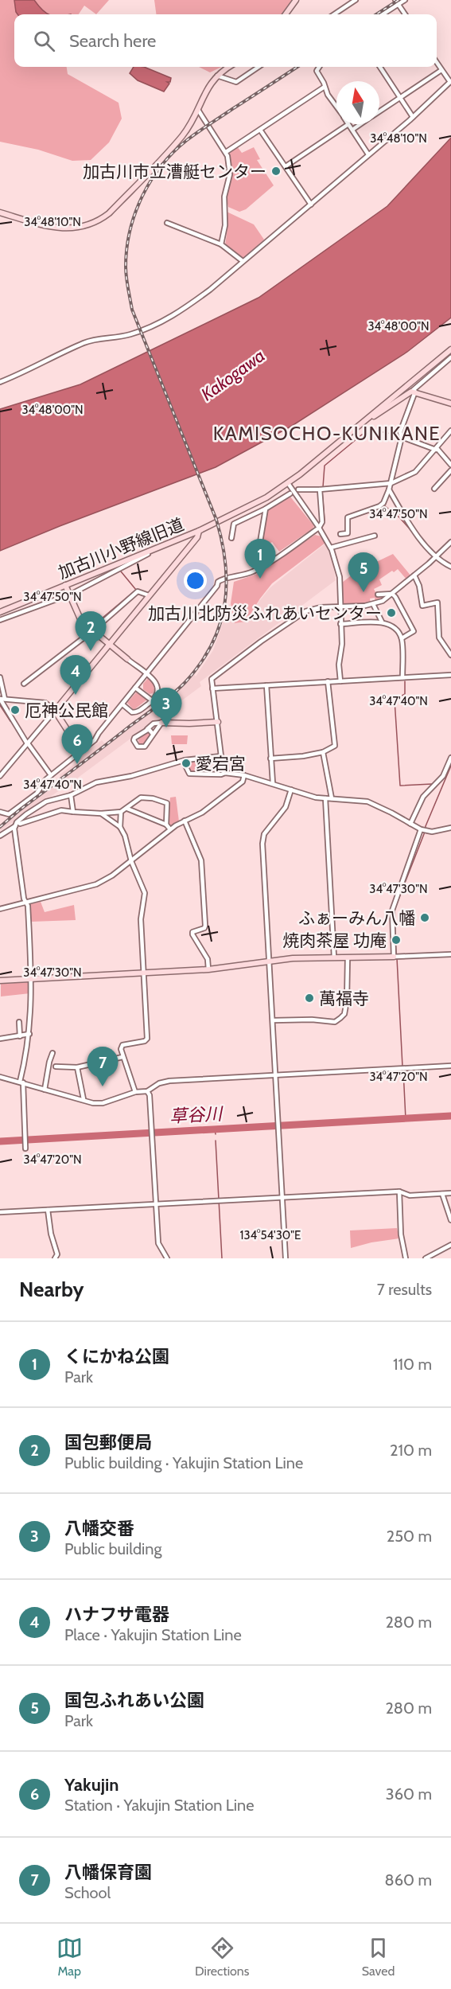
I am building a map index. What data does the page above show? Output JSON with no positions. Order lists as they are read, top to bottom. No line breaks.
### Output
{"streets":{"street":["加古川小野線旧道"]},"districts":["KAMISOCHO-KUNIKANE"],"water":["Kakogawa","草谷川"],"places":["加古川市立漕艇センター","加古川北防災ふれあいセンター","厄神公民館","愛宕宮","ふぁーみん八幡","焼肉茶屋 功庵","萬福寺"],"north":"top","page":{"search":"Search here","pins":["1","5","2","4","3","6","7"],"heading":["Nearby","7 results"],"list":[{"mark":"1","name":"くにかね公園","note":"Park","value":"110 m"},{"mark":"2","name":"国包郵便局","note":"Public building · Yakujin Station Line","value":"210 m"},{"mark":"3","name":"八幡交番","note":"Public building","value":"250 m"},{"mark":"4","name":"ハナフサ電器","note":"Place · Yakujin Station Line","value":"280 m"},{"mark":"5","name":"国包ふれあい公園","note":"Park","value":"280 m"},{"mark":"6","name":"Yakujin","note":"Station · Yakujin Station Line","value":"360 m"},{"mark":"7","name":"八幡保育園","note":"School","value":"860 m"}],"nav":["Map","Directions","Saved"]},"coordinates":["34°48'10\"N","34°48'00\"N","34°47'50\"N","34°47'40\"N","34°47'30\"N","34°47'20\"N","134°54'30\"E"]}
